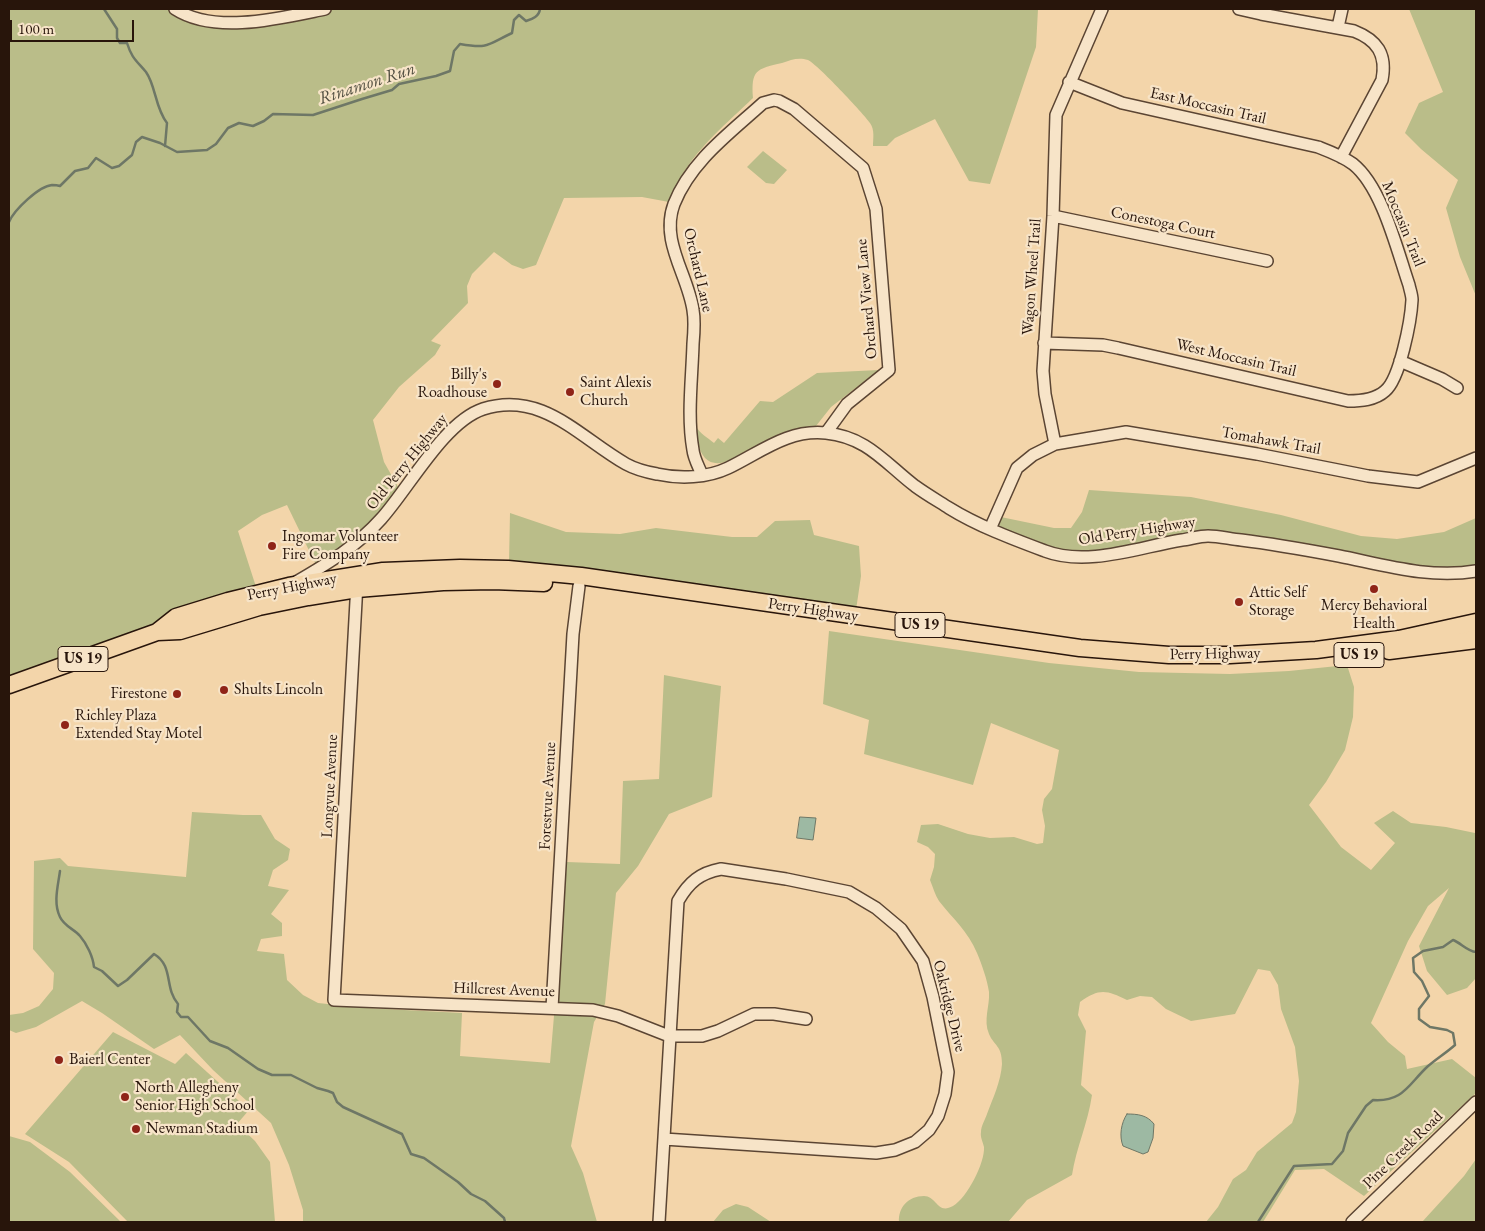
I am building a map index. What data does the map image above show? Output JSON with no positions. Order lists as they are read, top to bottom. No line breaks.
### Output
{"streets":{"highway":["Perry Highway","US 19"],"street":["East Moccasin Trail","Conestoga Court","Moccasin Trail","Orchard Lane","Wagon Wheel Trail","Orchard View Lane","West Moccasin Trail","Tomahawk Trail","Old Perry Highway","Longvue Avenue","Forestvue Avenue","Hillcrest Avenue","Oakridge Drive","Pine Creek Road"]},"crossings":[["East Moccasin Trail","Moccasin Trail"],["East Moccasin Trail","Wagon Wheel Trail"],["Conestoga Court","Wagon Wheel Trail"],["Moccasin Trail","West Moccasin Trail"],["Orchard Lane","Orchard View Lane"],["Orchard Lane","Old Perry Highway"],["Wagon Wheel Trail","West Moccasin Trail"],["Wagon Wheel Trail","Tomahawk Trail"],["Orchard View Lane","Old Perry Highway"],["Old Perry Highway","Perry Highway"],["Perry Highway","Longvue Avenue"],["Perry Highway","Forestvue Avenue"],["Longvue Avenue","Hillcrest Avenue"],["Forestvue Avenue","Hillcrest Avenue"],["Hillcrest Avenue","Oakridge Drive"]],"water":["Rinamon Run"],"places":["Billy's Roadhouse","Saint Alexis Church","Ingomar Volunteer Fire Company","Mercy Behavioral Health","Attic Self Storage","Shults Lincoln","Firestone","Richley Plaza Extended Stay Motel","Baierl Center","North Allegheny Senior High School","Newman Stadium"],"scale_bar":"100 m"}
